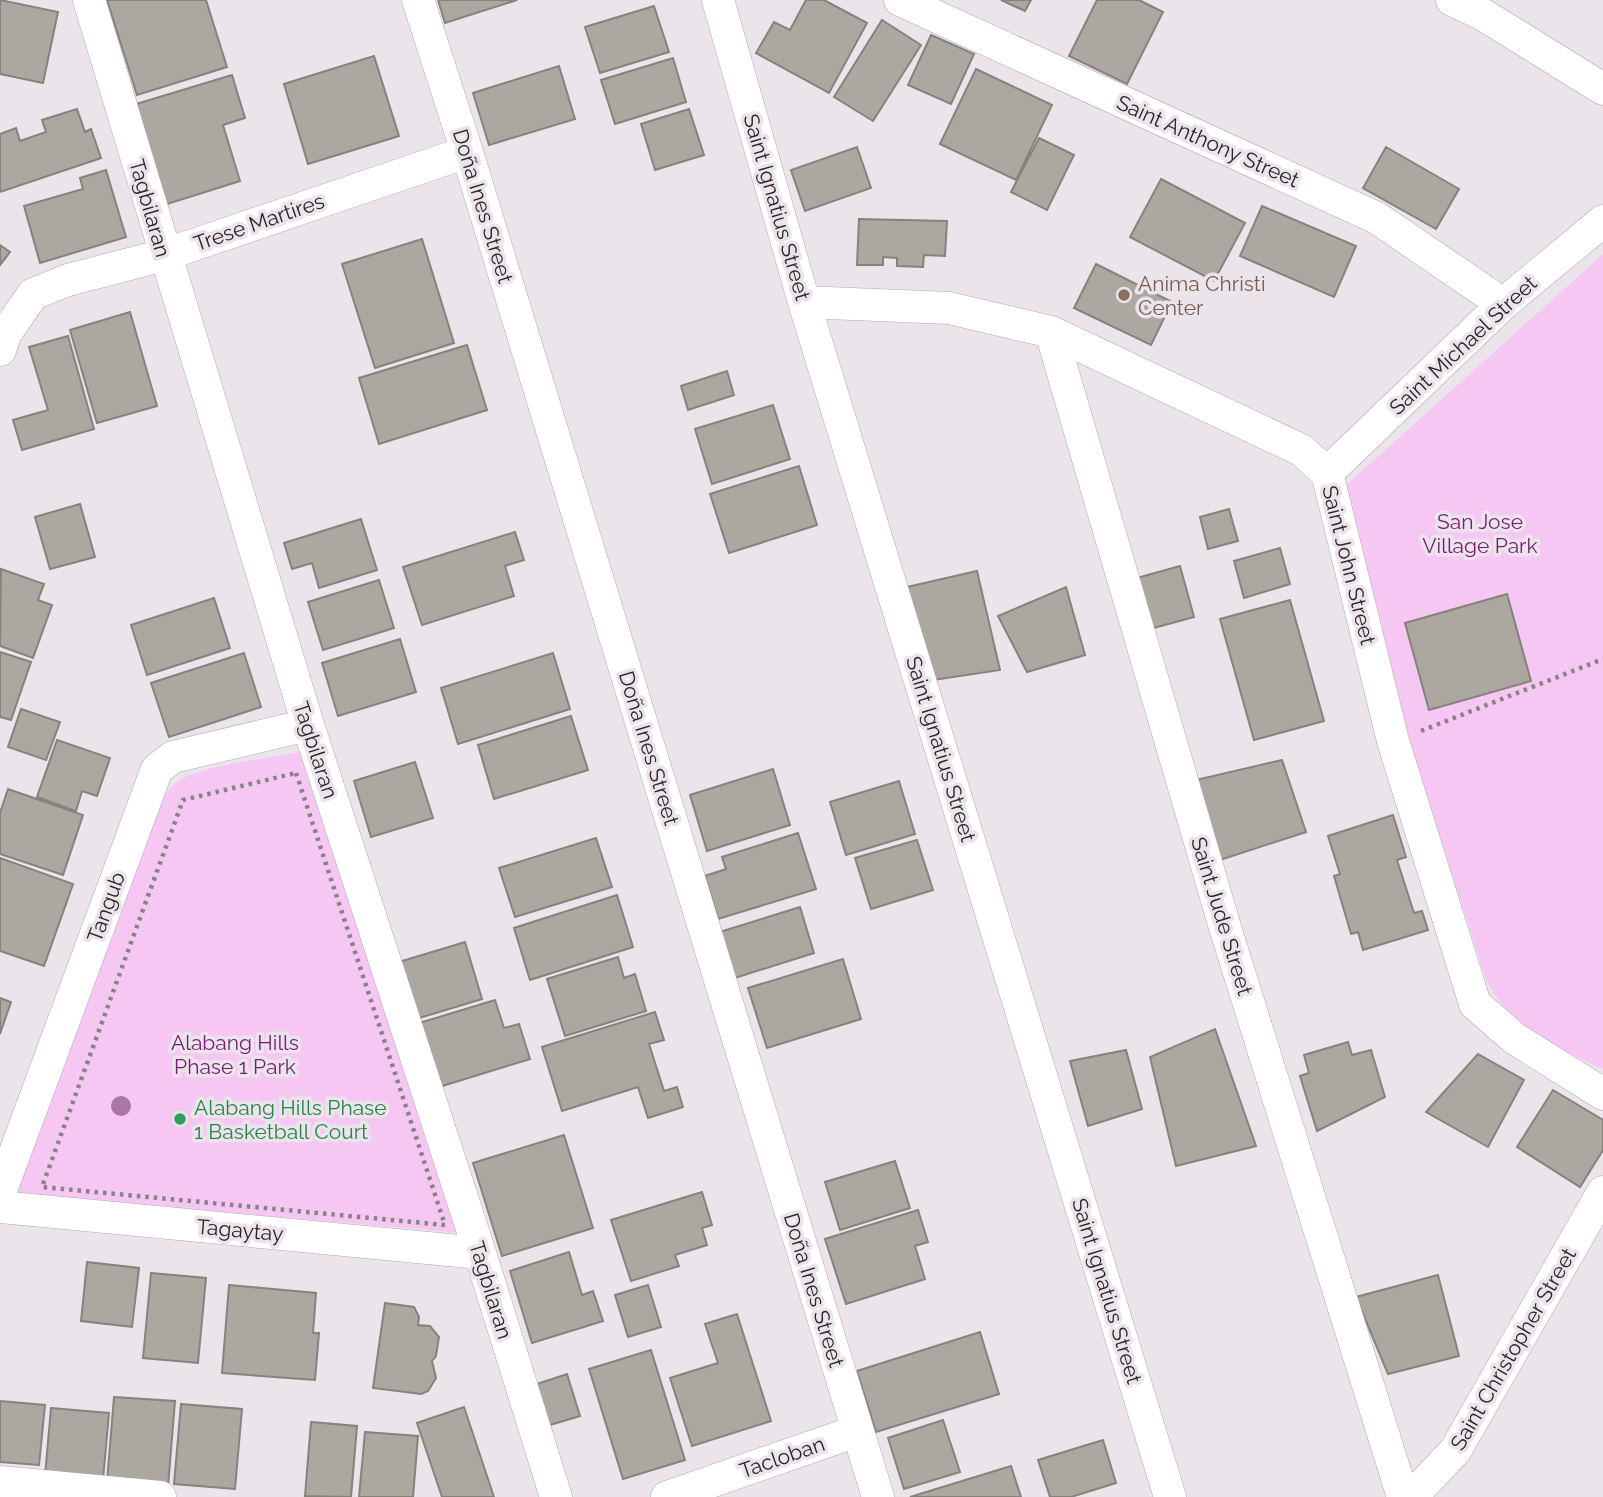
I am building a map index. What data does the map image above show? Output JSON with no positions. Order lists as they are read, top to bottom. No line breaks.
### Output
{"streets":{"street":["Saint Anthony Street","Doña Ines Street","Saint Ignatius Street","Tagbilaran","Trese Martires","Saint Michael Street","Saint John Street","Tangub","Saint Jude Street","Tagaytay","Saint Christopher Street","Tacloban"]},"crossings":[["Saint Anthony Street","Saint Michael Street"],["Doña Ines Street","Trese Martires"],["Doña Ines Street","Tacloban"],["Saint Ignatius Street","Saint John Street"],["Tagbilaran","Trese Martires"],["Tagbilaran","Tangub"],["Tagbilaran","Tagaytay"],["Saint Michael Street","Saint John Street"],["Saint John Street","Saint Jude Street"]],"parks":["San Jose Village Park","Alabang Hills Phase 1 Park"],"places":["Anima Christi Center","Alabang Hills Phase 1 Basketball Court"]}
